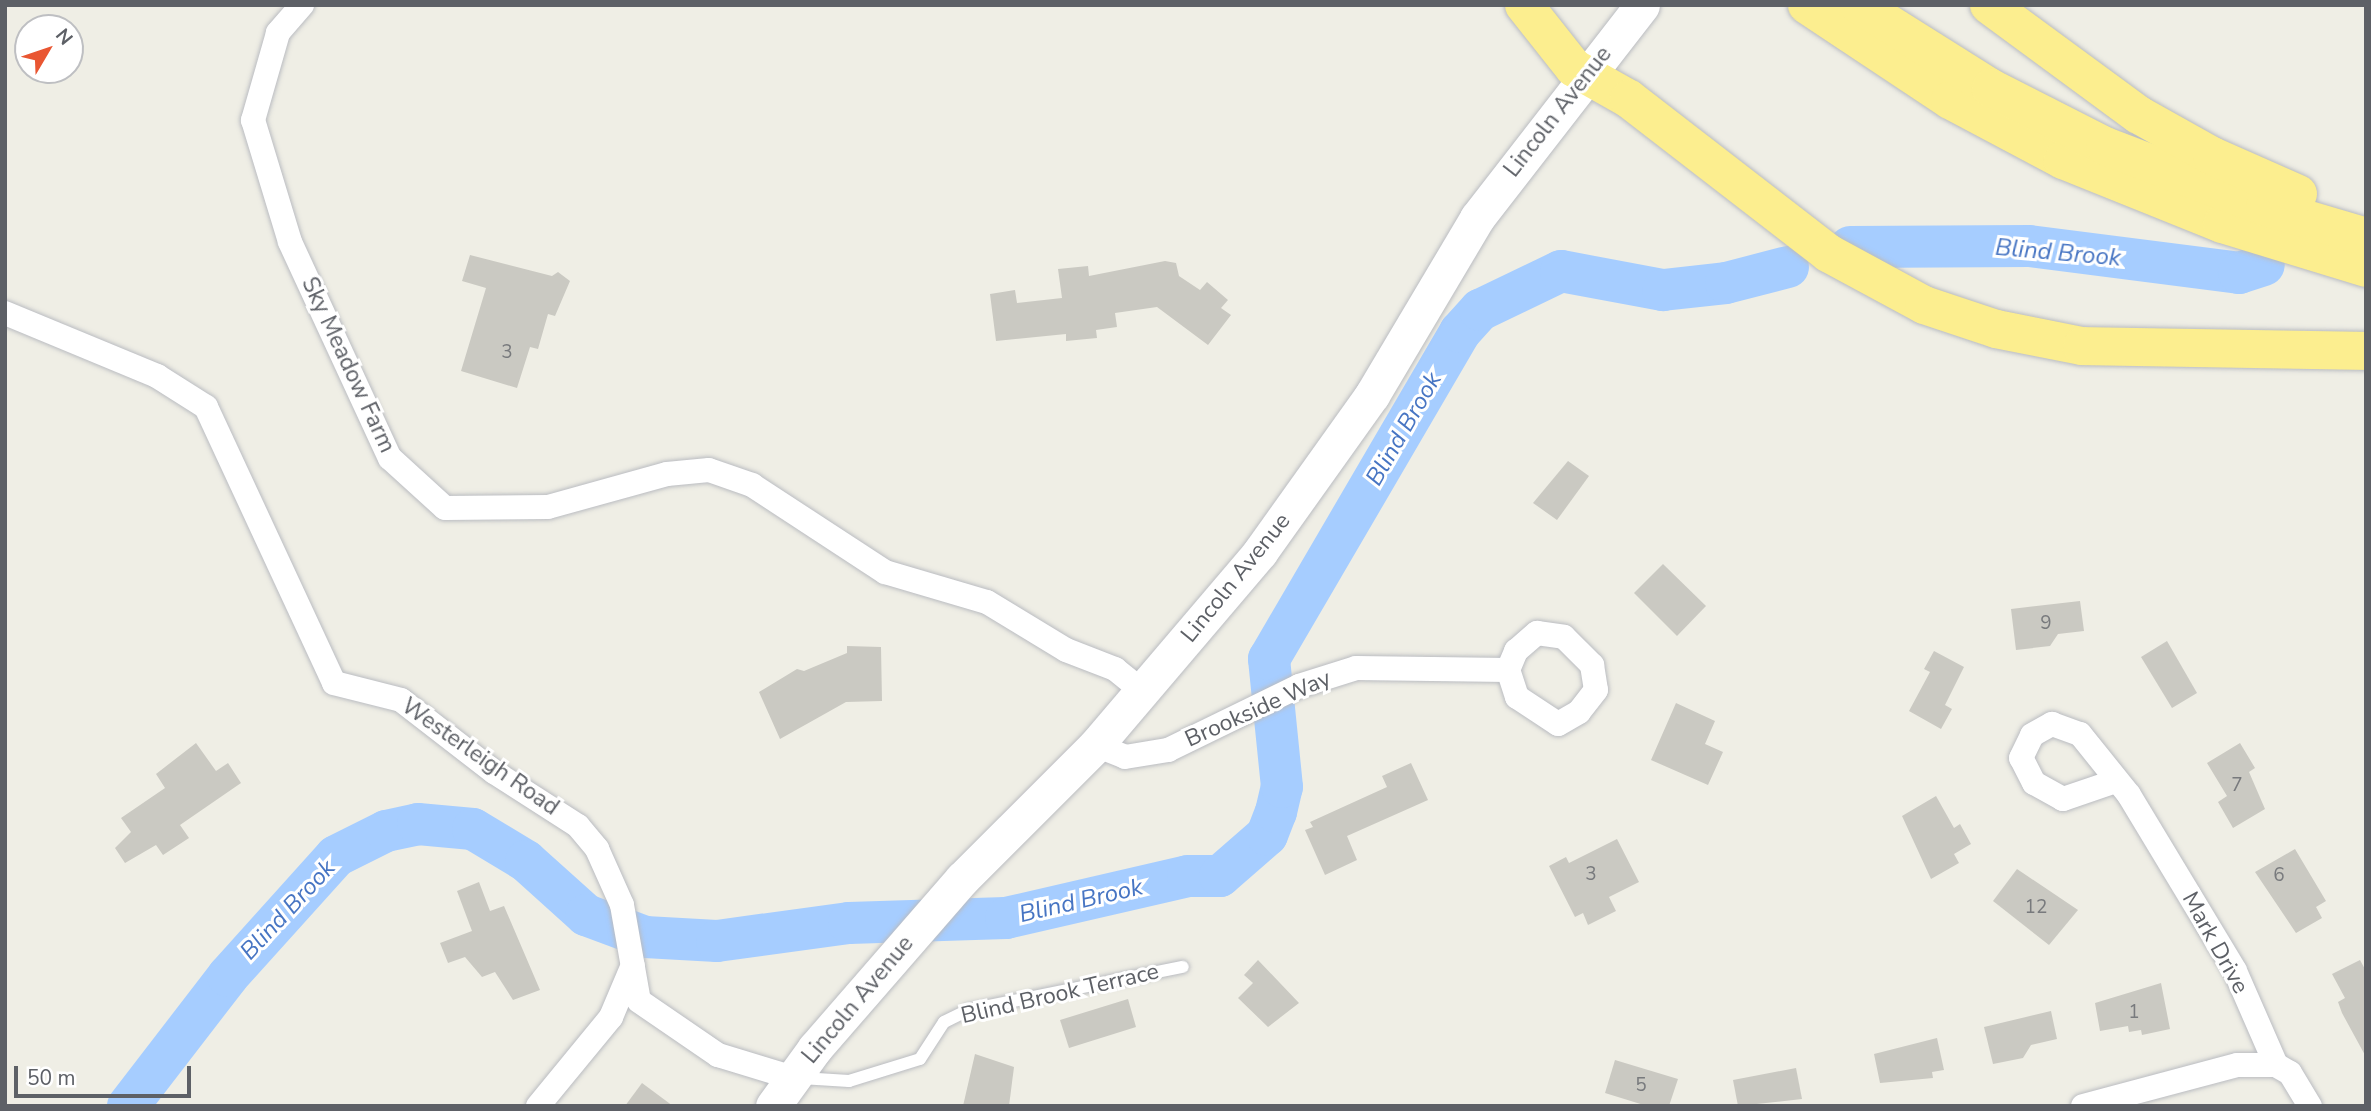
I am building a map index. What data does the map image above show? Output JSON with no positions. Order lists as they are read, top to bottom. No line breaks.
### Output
{"streets":{"street":["Lincoln Avenue","Sky Meadow Farm","Brookside Way","Westerleigh Road","Mark Drive"],"lane":["Blind Brook Terrace"]},"crossings":[["Lincoln Avenue","Sky Meadow Farm"],["Lincoln Avenue","Brookside Way"],["Lincoln Avenue","Westerleigh Road"],["Lincoln Avenue","Blind Brook Terrace"],["Westerleigh Road","Blind Brook Terrace"]],"water":["Blind Brook"],"house_numbers":["3","9","7","3","6","12","1","5"],"scale_bar":"50 m","north":"top right"}
